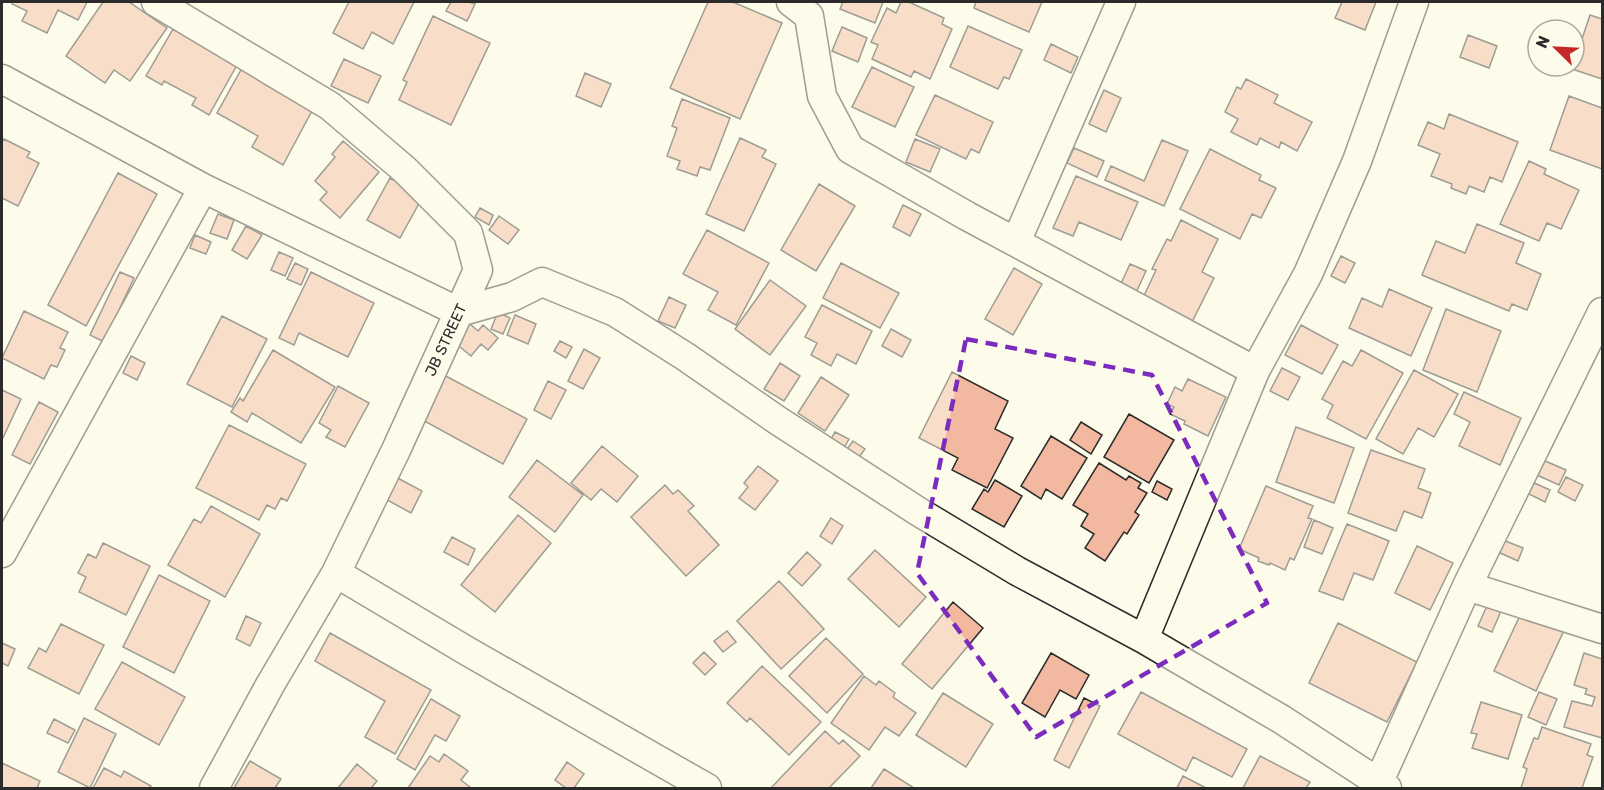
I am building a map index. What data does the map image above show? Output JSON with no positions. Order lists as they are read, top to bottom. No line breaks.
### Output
{"streets":{"street":["JB STREET"]},"north":"top left"}
